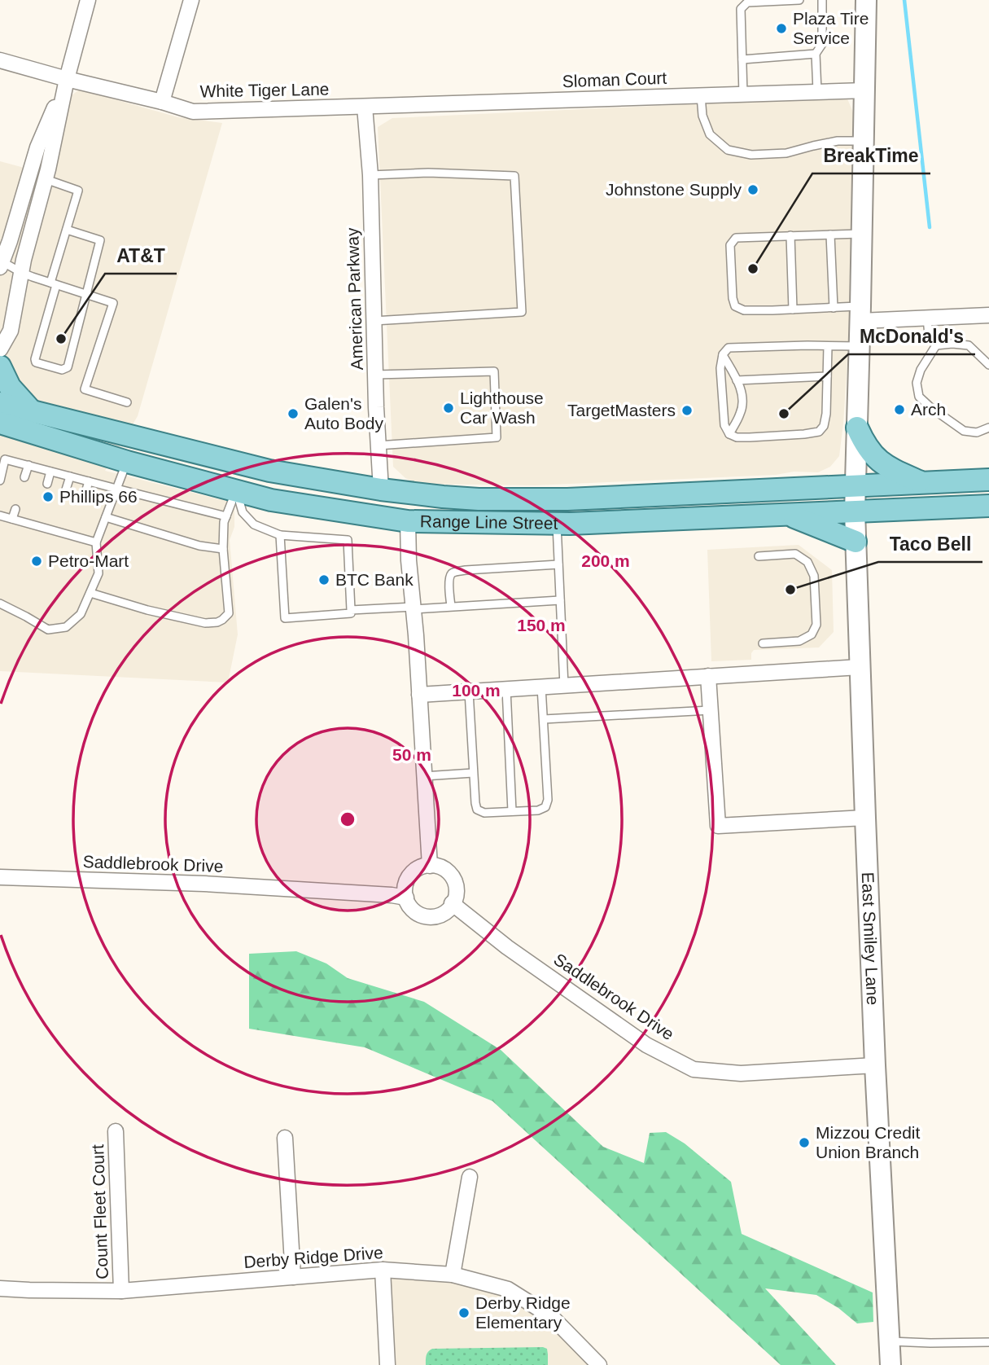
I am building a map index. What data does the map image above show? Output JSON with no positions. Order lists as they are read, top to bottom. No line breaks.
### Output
{"streets":{"main road":["Range Line Street"],"street":["Sloman Court","White Tiger Lane","American Parkway","Saddlebrook Drive","East Smiley Lane","Count Fleet Court","Derby Ridge Drive"]},"crossings":[["Sloman Court","White Tiger Lane"],["Sloman Court","American Parkway"],["Sloman Court","East Smiley Lane"],["White Tiger Lane","American Parkway"],["American Parkway","Range Line Street"],["Range Line Street","East Smiley Lane"],["Saddlebrook Drive","East Smiley Lane"],["Count Fleet Court","Derby Ridge Drive"]],"places":["Plaza Tire Service","Johnstone Supply","BreakTime","AT&T","Lighthouse Car Wash","Arch","TargetMasters","Galen's Auto Body","McDonald's","Phillips 66","Petro-Mart","BTC Bank","Taco Bell","Mizzou Credit Union Branch","Derby Ridge Elementary"],"rings":["200 m","150 m","100 m","50 m"]}
